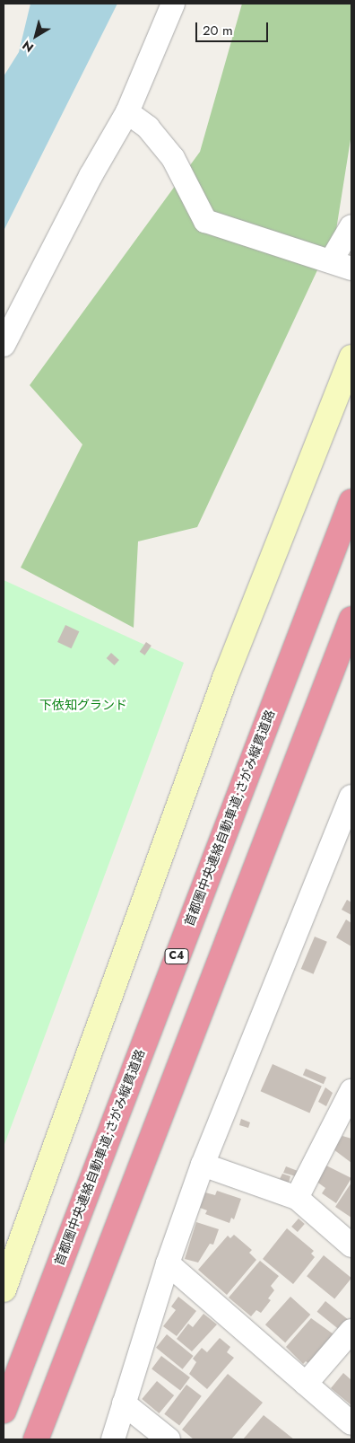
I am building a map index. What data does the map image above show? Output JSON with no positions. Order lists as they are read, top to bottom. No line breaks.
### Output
{"streets":{"highway":["首都圏中央連絡自動車道;さがみ縦貫道路","C4"]},"parks":["下依知グランド"],"scale_bar":"20 m","north":"bottom left"}
